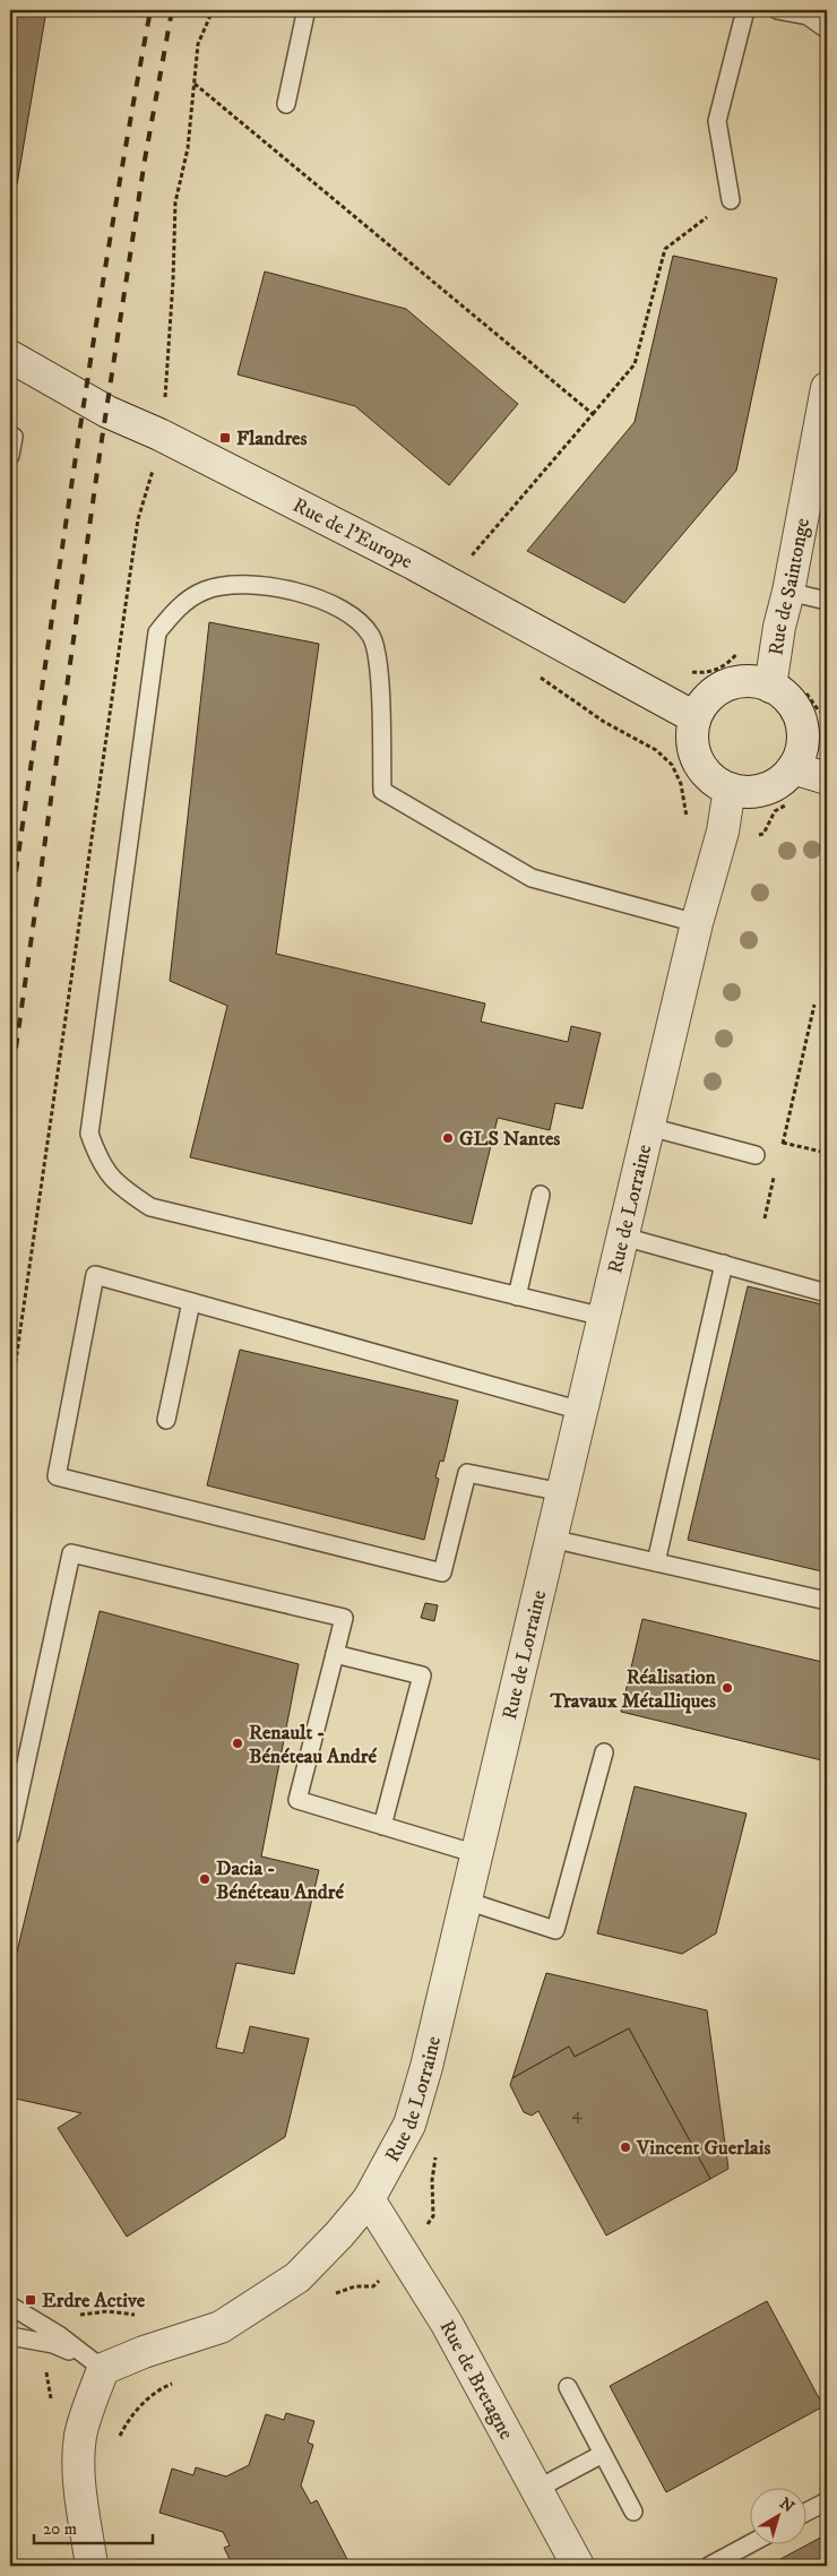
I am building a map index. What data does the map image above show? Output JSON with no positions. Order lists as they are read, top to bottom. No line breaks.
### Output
{"streets":{"street":["Rue de l'Europe","Rue de Saintonge","Rue de Lorraine","Rue de Bretagne"]},"crossings":[["Rue de l'Europe","Rue de Saintonge"],["Rue de l'Europe","Rue de Lorraine"],["Rue de Saintonge","Rue de Lorraine"],["Rue de Lorraine","Rue de Bretagne"]],"places":{"transit":["Flandres","Erdre Active"],"other":["GLS Nantes","Réalisation Travaux Métalliques","Renault - Bénéteau André","Dacia - Bénéteau André","Vincent Guerlais"]},"house_numbers":["4"],"scale_bar":"20 m","north":"top right"}
